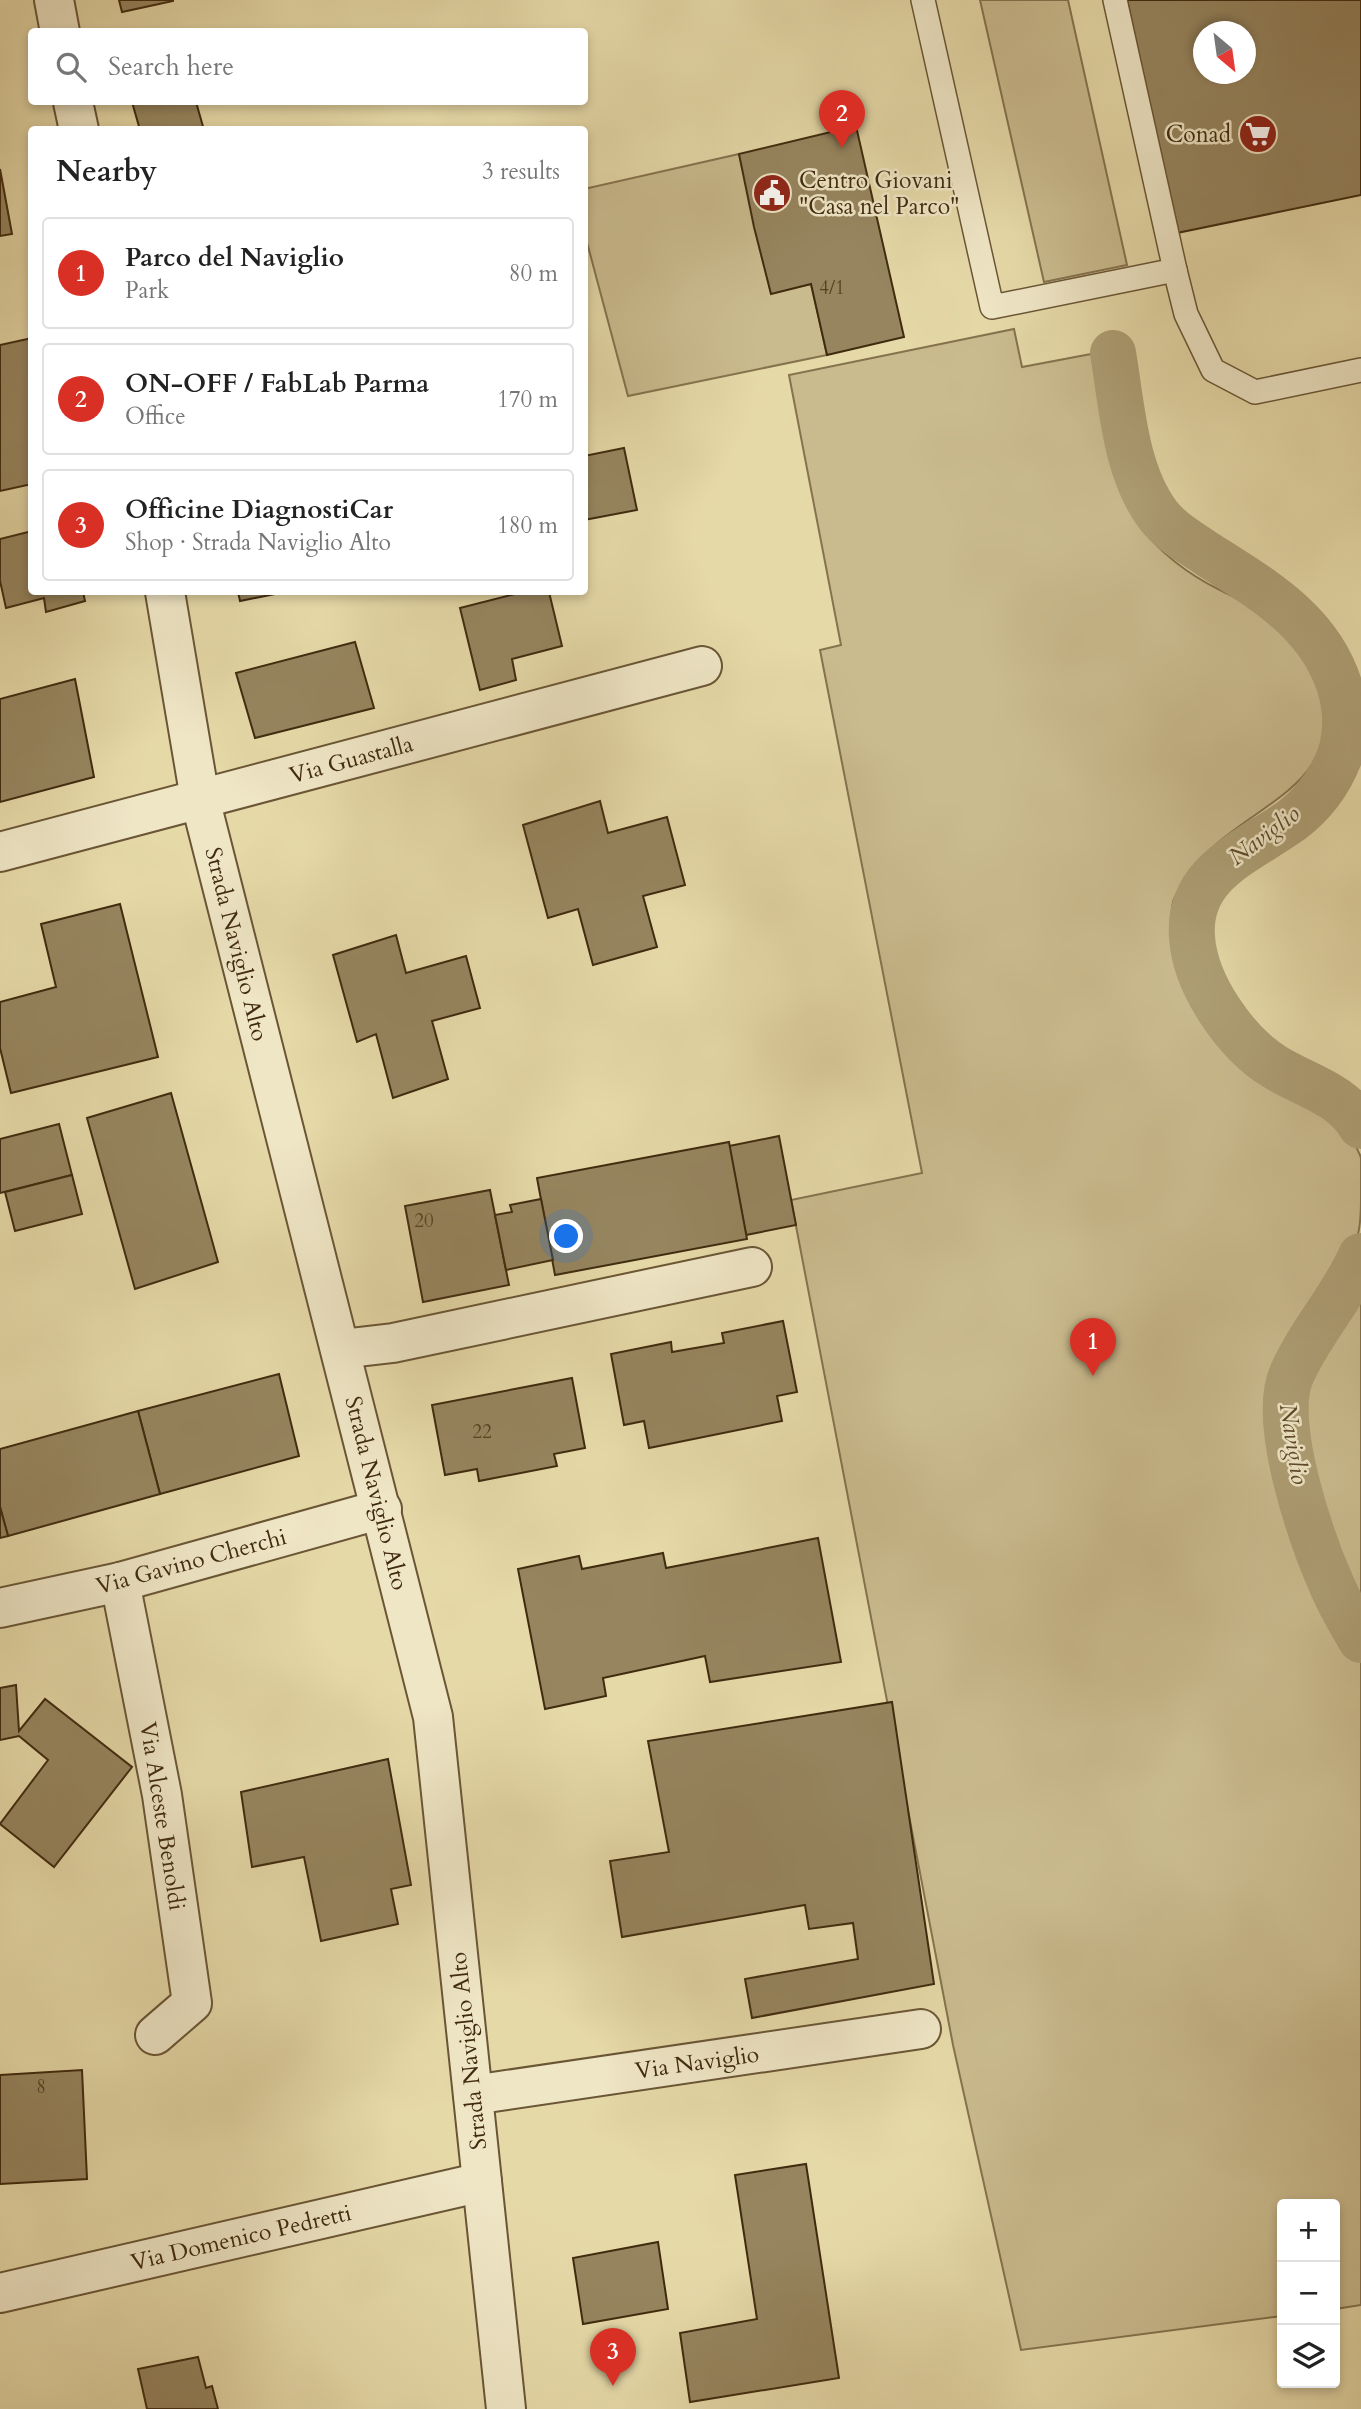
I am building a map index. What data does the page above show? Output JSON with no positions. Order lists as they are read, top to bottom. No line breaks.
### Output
{"streets":{"street":["Via Guastalla","Strada Naviglio Alto","Via Gavino Cherchi","Via Alceste Benoldi","Via Naviglio","Via Domenico Pedretti"]},"crossings":[["Via Guastalla","Strada Naviglio Alto"],["Strada Naviglio Alto","Via Gavino Cherchi"],["Strada Naviglio Alto","Via Naviglio"],["Strada Naviglio Alto","Via Domenico Pedretti"],["Via Gavino Cherchi","Via Alceste Benoldi"]],"water":["Naviglio"],"places":{"supermarket":["Conad"],"public building":["Centro Giovani \"Casa nel Parco\""]},"house_numbers":["4/1","20","22","8"],"north":"bottom right","page":{"search":"Search here","pins":["2","1","3"],"heading":["Nearby","3 results"],"list":[{"mark":"1","name":"Parco del Naviglio","note":"Park","value":"80 m"},{"mark":"2","name":"ON-OFF / FabLab Parma","note":"Office","value":"170 m"},{"mark":"3","name":"Officine DiagnostiCar","note":"Shop · Strada Naviglio Alto","value":"180 m"}],"map_buttons":["+","−"]}}
